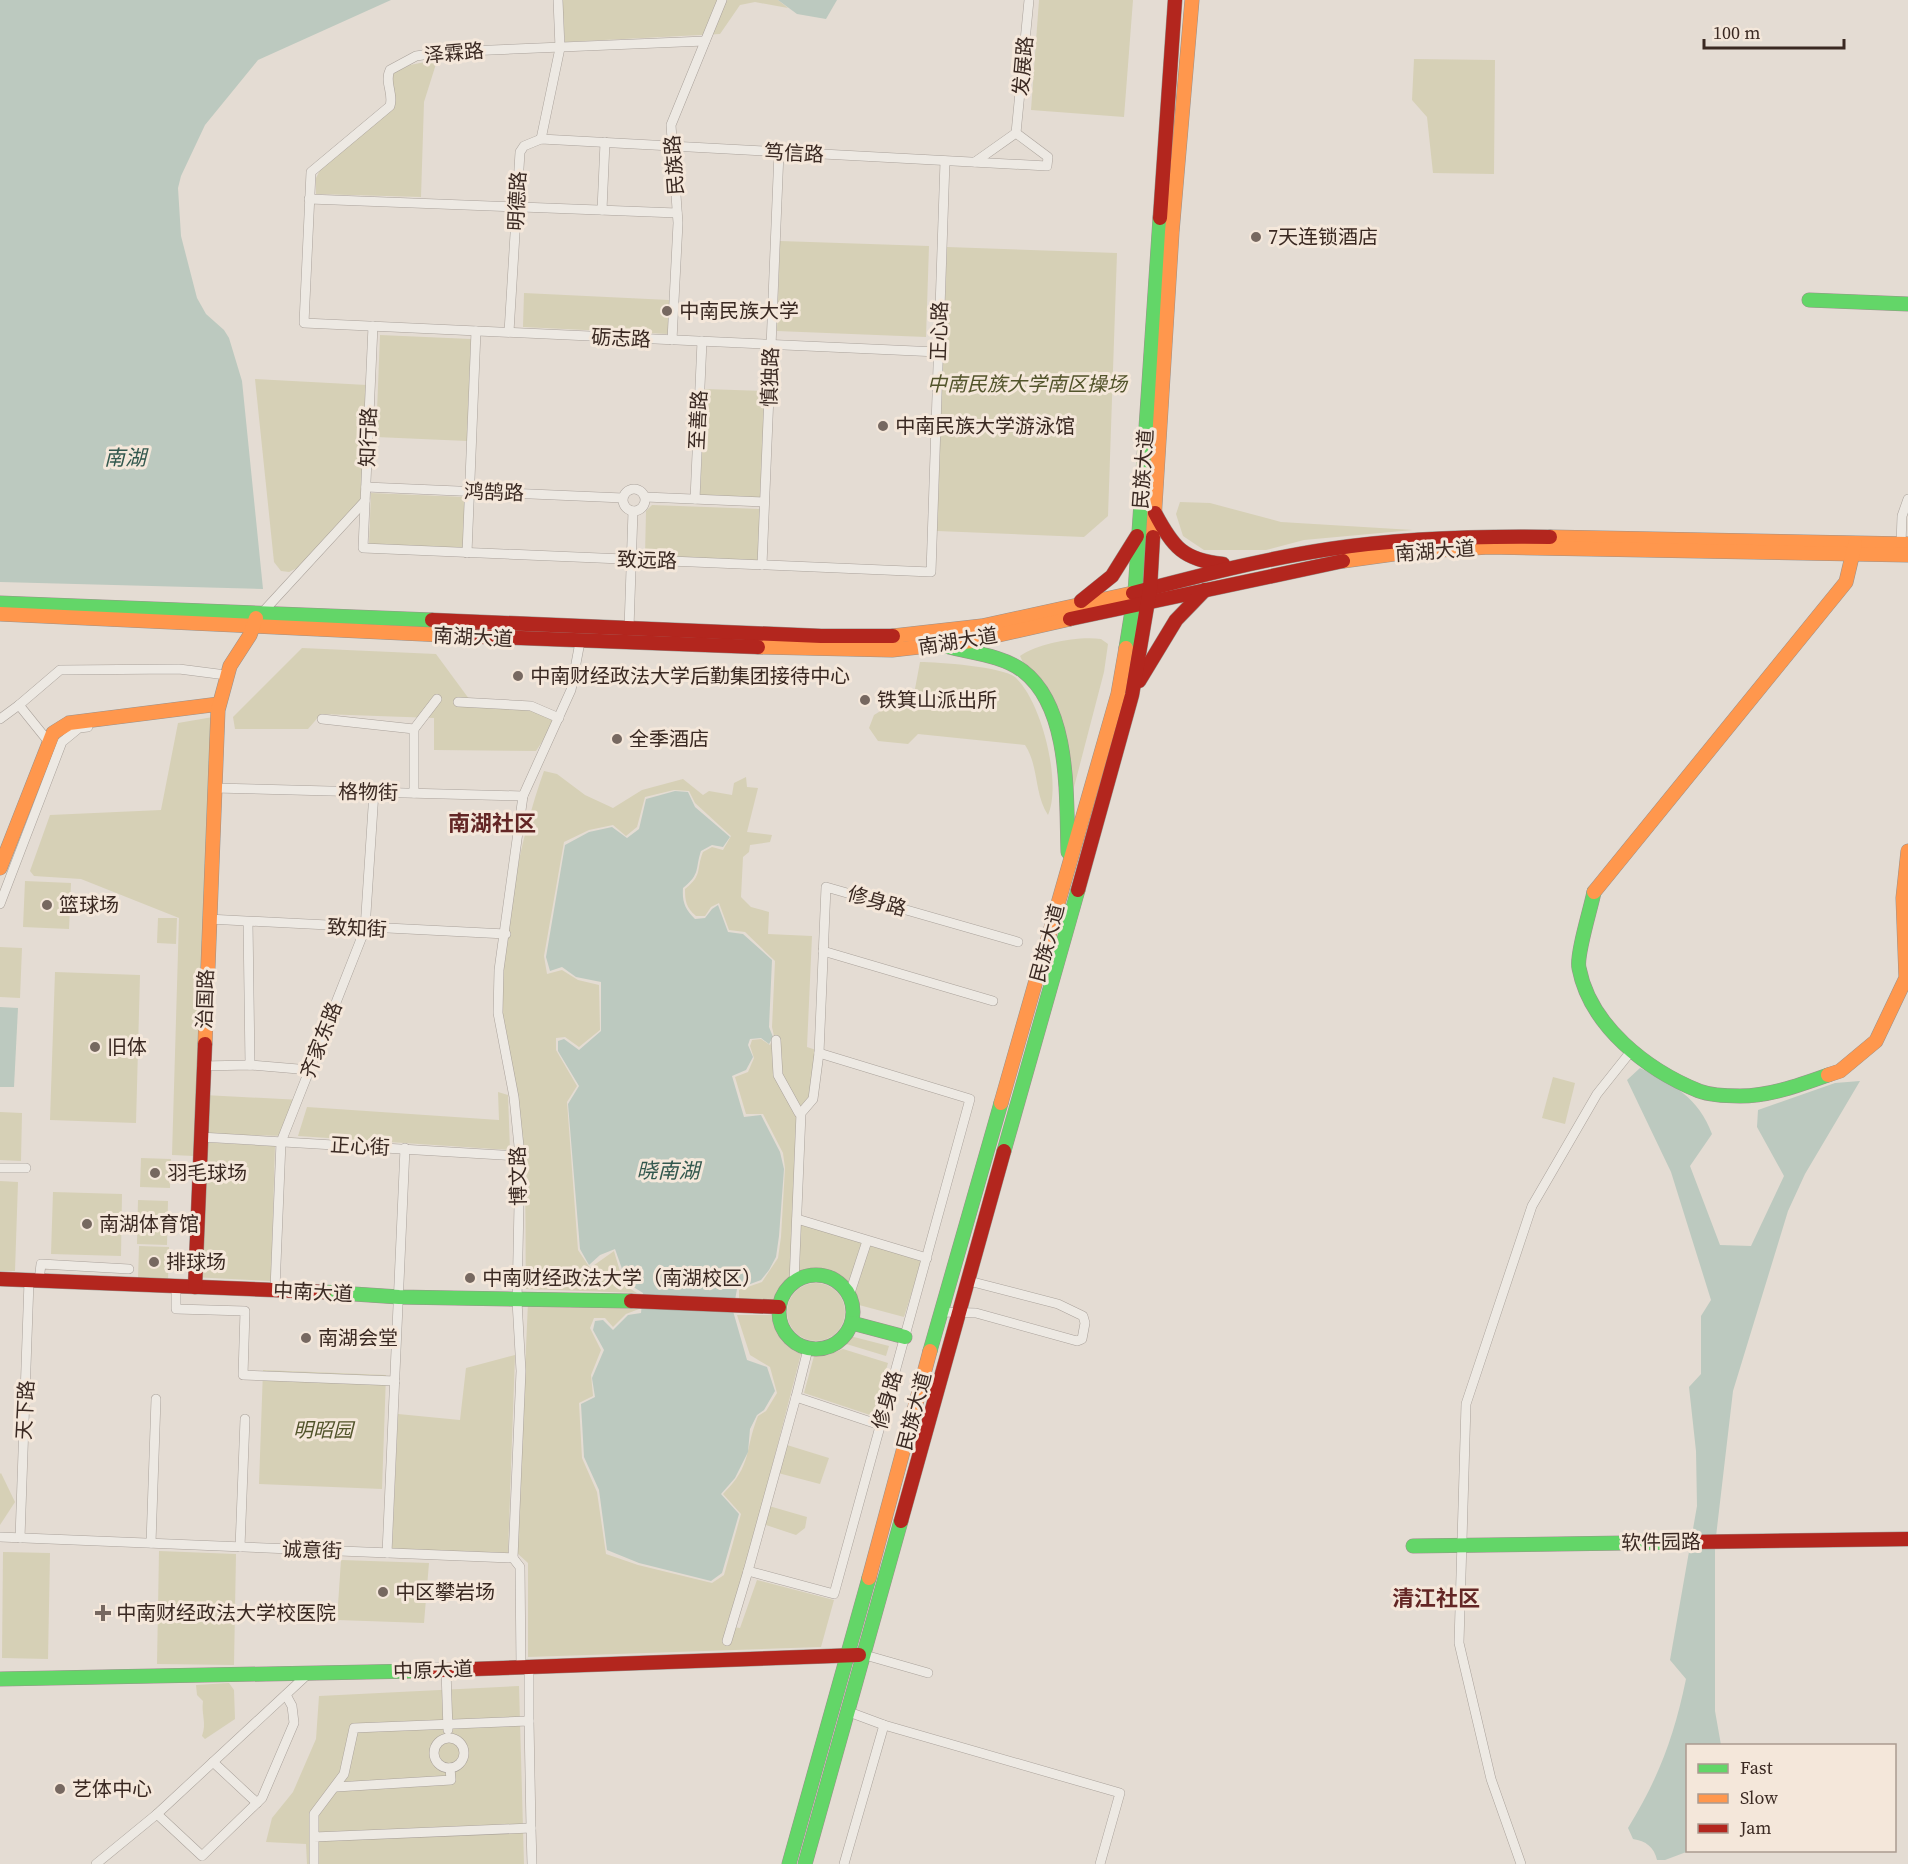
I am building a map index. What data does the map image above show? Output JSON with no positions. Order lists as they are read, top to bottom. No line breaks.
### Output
{"streets":{"main road":["民族大道","南湖大道","治国路","中南大道","软件园路","中原大道"],"street":["泽霖路","发展路","笃信路","民族路","明德路","正心路","砺志路","慎独路","至善路","知行路","鸿鹄路","致远路","格物街","修身路","致知街","齐家东路","正心街","博文路","天下路","诚意街"]},"crossings":[["泽霖路","民族路"],["泽霖路","砺志路"],["发展路","笃信路"],["笃信路","民族路"],["笃信路","明德路"],["笃信路","正心路"],["笃信路","慎独路"],["民族路","砺志路"],["明德路","砺志路"],["正心路","砺志路"],["正心路","致远路"],["砺志路","慎独路"],["砺志路","至善路"],["砺志路","知行路"],["慎独路","致远路"],["知行路","鸿鹄路"],["知行路","致远路"],["民族大道","南湖大道"],["民族大道","中原大道"],["南湖大道","治国路"],["南湖大道","博文路"],["格物街","治国路"],["格物街","齐家东路"],["格物街","博文路"],["修身路","中南大道"],["致知街","治国路"],["致知街","齐家东路"],["致知街","博文路"],["治国路","正心街"],["治国路","中南大道"],["齐家东路","正心街"],["齐家东路","中南大道"],["正心街","博文路"],["博文路","中南大道"],["博文路","诚意街"],["中南大道","天下路"],["天下路","诚意街"]],"districts":["南湖社区","清江社区"],"water":["南湖","晓南湖"],"parks":["中南民族大学南区操场","明昭园"],"places":{"other":["7天连锁酒店","中南民族大学","中南民族大学游泳馆","中南财经政法大学后勤集团接待中心","铁箕山派出所","全季酒店","篮球场","旧体","羽毛球场","南湖体育馆","排球场","中南财经政法大学（南湖校区）","南湖会堂","中区攀岩场","艺体中心"],"health":["中南财经政法大学校医院"]},"legend":["Fast","Slow","Jam"],"scale_bar":"100 m"}
